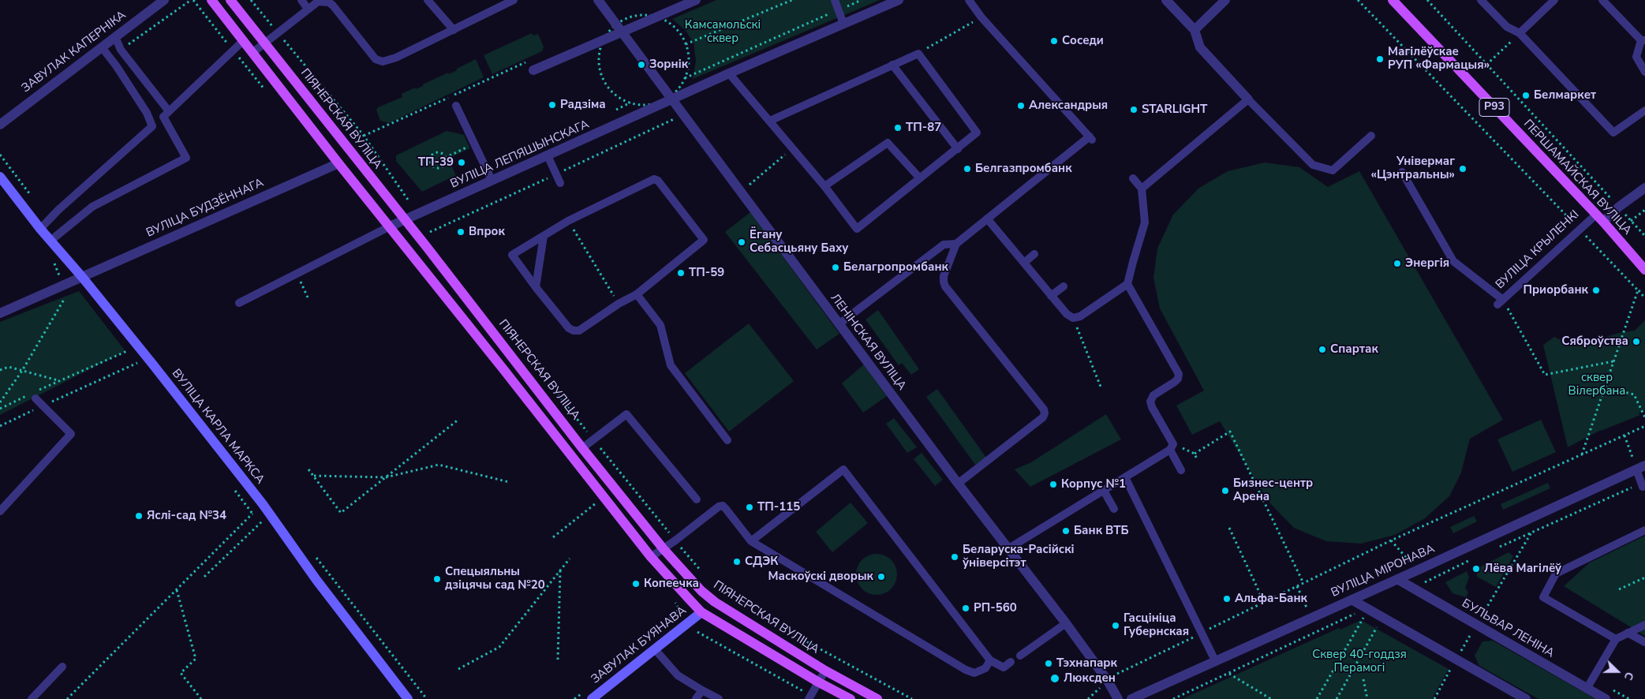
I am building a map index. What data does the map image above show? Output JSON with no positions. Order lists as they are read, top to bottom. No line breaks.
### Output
{"streets":{"main road":["Р93","ПІЯНЕРСКАЯ ВУЛІЦА","ПЕРШАМАЙСКАЯ ВУЛІЦА","ВУЛІЦА КАРЛА МАРКСА","ЗАВУЛАК БУЯНАВА"],"street":["ЗАВУЛАК КАПЕРНІКА","ВУЛІЦА ЛЕПЯШЫНСКАГА","ВУЛІЦА БУДЗЁННАГА","ЛЕНІНСКАЯ ВУЛІЦА","ВУЛІЦА МІРОНАВА","БУЛЬВАР ЛЕНІНА"],"lane":["ВУЛІЦА КРЫЛЕНКІ"]},"crossings":[["ПІЯНЕРСКАЯ ВУЛІЦА","ВУЛІЦА ЛЕПЯШЫНСКАГА"],["ВУЛІЦА ЛЕПЯШЫНСКАГА","ЛЕНІНСКАЯ ВУЛІЦА"],["ПЕРШАМАЙСКАЯ ВУЛІЦА","ВУЛІЦА КРЫЛЕНКІ"],["ВУЛІЦА БУДЗЁННАГА","ВУЛІЦА КАРЛА МАРКСА"],["ВУЛІЦА МІРОНАВА","БУЛЬВАР ЛЕНІНА"]],"parks":["Камсамольскі сквер","сквер Вілербана","Сквер 40-годдзя Перамогі"],"places":["Соседи","Магілёўскае РУП «Фармацыя»","Зорнік","Белмаркет","Радзіма","Александрыя","STARLIGHT","ТП-87","ТП-39","Белгазпромбанк","Універмаг «Цэнтральны»","Впрок","Ёгану Себасцьяну Баху","Энергія","Белагропромбанк","ТП-59","Приорбанк","Сяброўства","Спартак","Корпус №1","Бизнес-центр Арена","ТП-115","Яслі-сад №34","Банк ВТБ","Беларуска-Расійскі ўніверсітэт","СДЭК","Лёва Магілёў","Маскоўскі дворык","Спецыяльны дзіцячы сад №20","Копеечка","Альфа-Банк","РП-560","Гасцініца Губернская","Тэхнапарк","Люксден"],"north":"right"}
